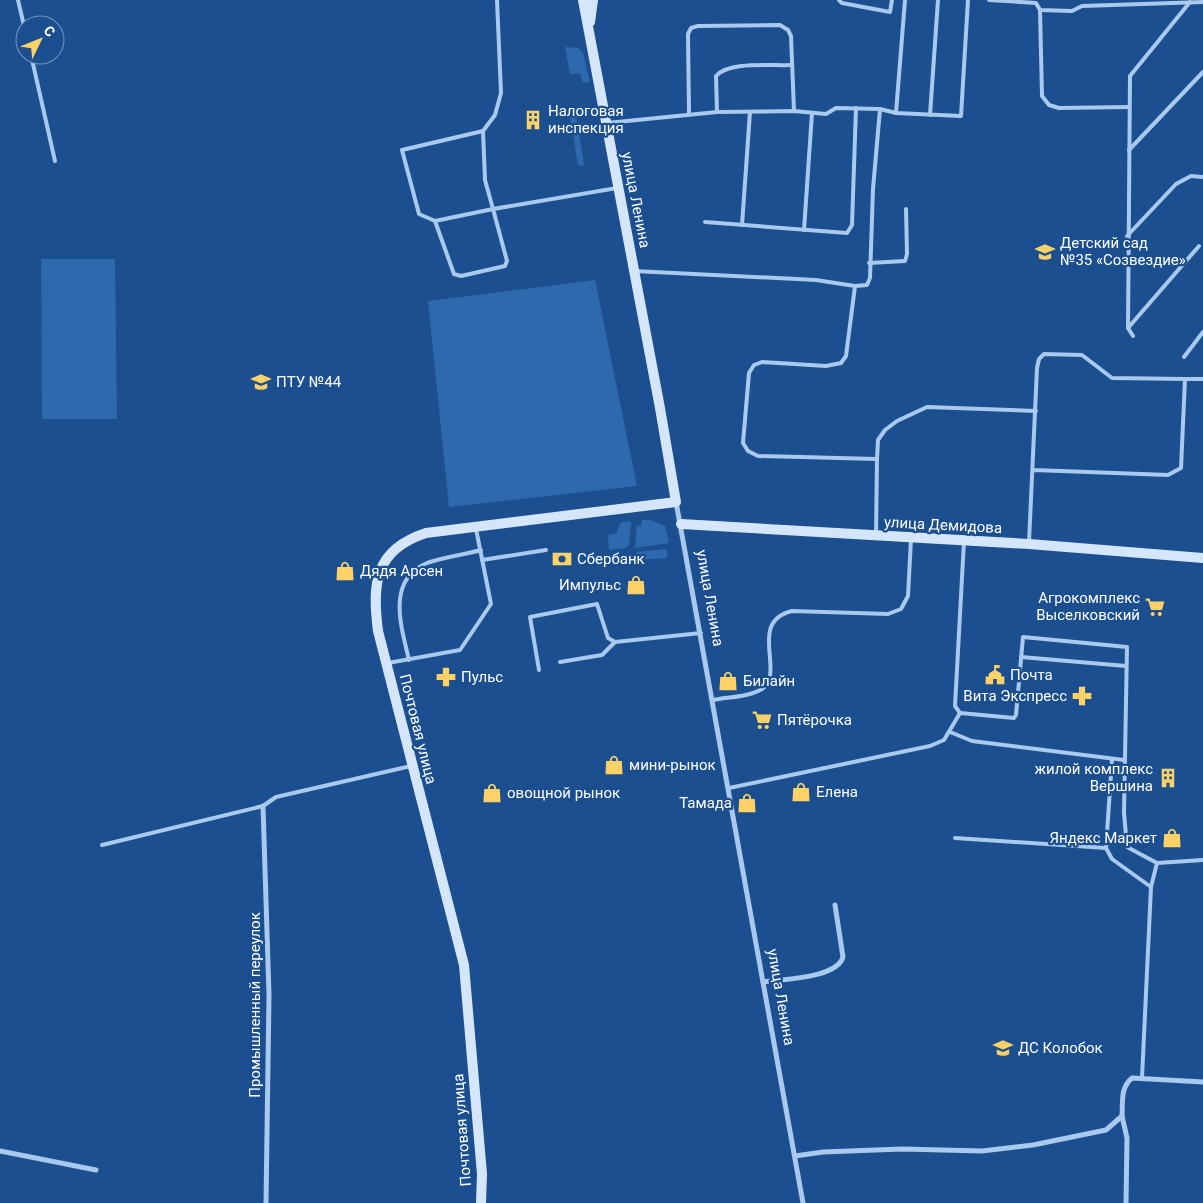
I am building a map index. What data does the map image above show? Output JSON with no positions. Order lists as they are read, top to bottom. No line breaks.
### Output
{"streets":{"main road":["улица Ленина","улица Демидова","Почтовая улица"],"street":["Промышленный переулок"]},"crossings":[["улица Ленина","улица Демидова"],["улица Ленина","Почтовая улица"]],"places":{"building":["Налоговая инспекция","жилой комплекс Вершина"],"school or university":["Детский сад №35 «Созвездие»","ПТУ №44","ДС Колобок"],"bank":["Сбербанк"],"shop":["Дядя Арсен","Импульс","Билайн","мини-рынок","Елена","овощной рынок","Тамада","Яндекс Маркет"],"supermarket":["Агрокомплекс Выселковский","Пятёрочка"],"public building":["Почта"],"pharmacy":["Пульс","Вита Экспресс"]},"north":"top right"}
